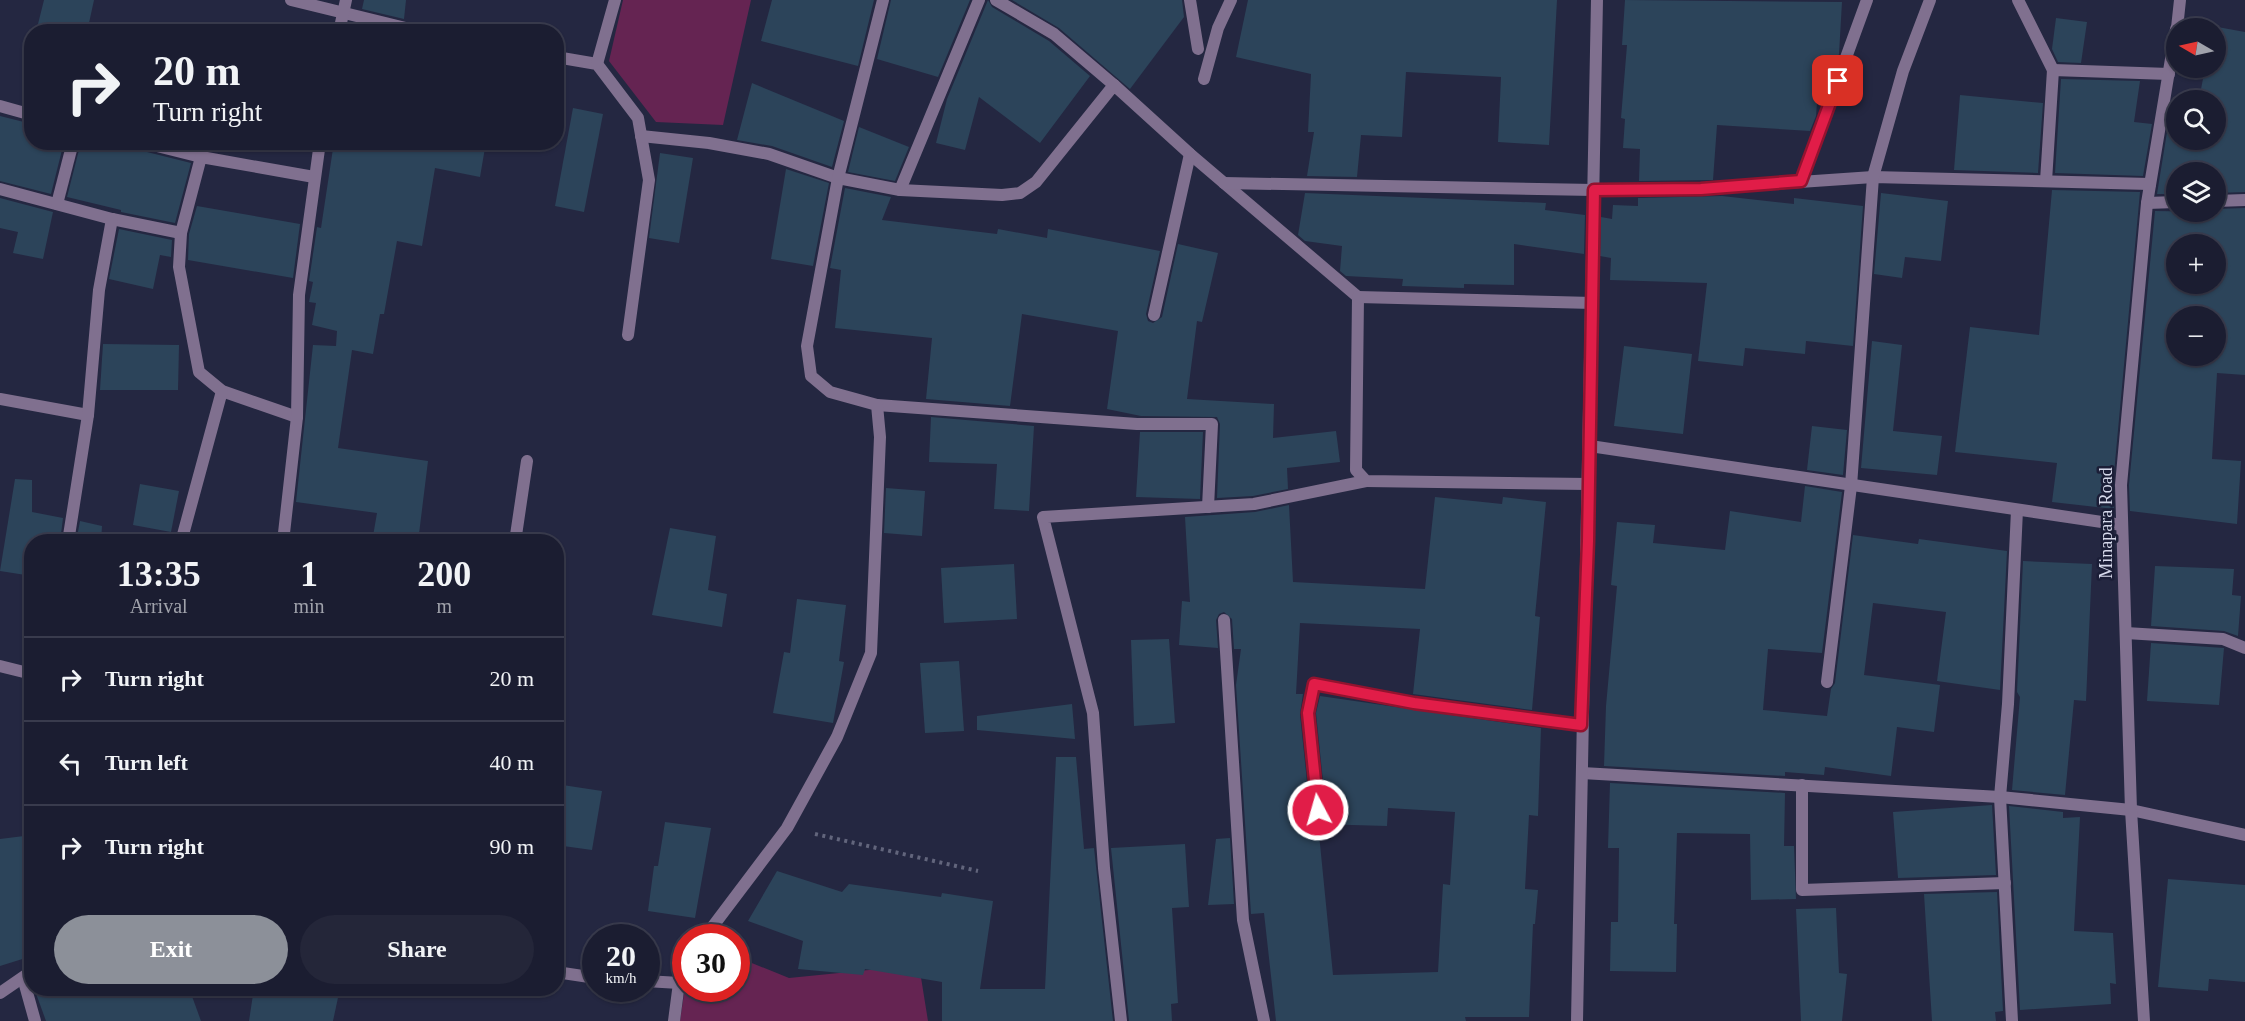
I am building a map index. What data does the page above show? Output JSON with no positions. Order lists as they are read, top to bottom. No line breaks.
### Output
{"streets":{"street":["Minapara Road"]},"north":"left","page":{"map_buttons":["+","−"],"turn":["20 m","Turn right"],"eta":["13:35","Arrival","1","min","200","m"],"list":[{"name":"Turn right","value":"20 m"},{"name":"Turn left","value":"40 m"},{"name":"Turn right","value":"90 m"}],"buttons":["Exit","Share"],"speed":"20 km/h","limit":"30"}}
